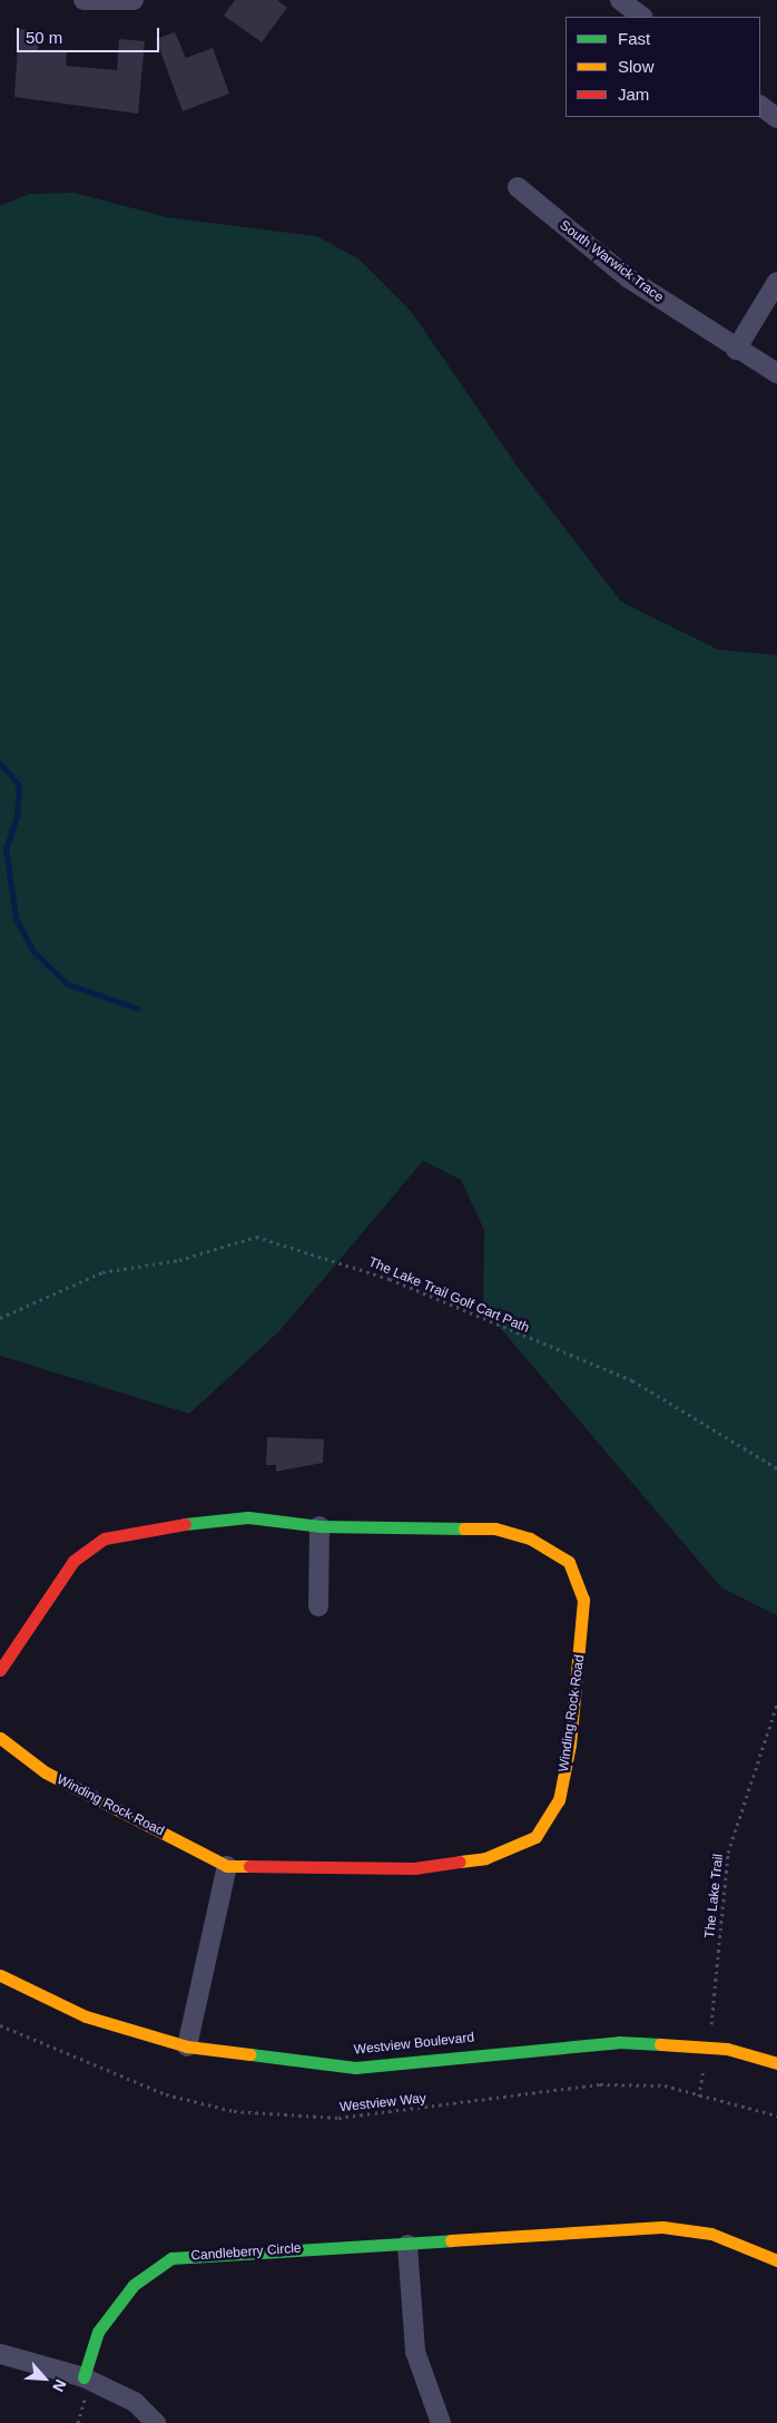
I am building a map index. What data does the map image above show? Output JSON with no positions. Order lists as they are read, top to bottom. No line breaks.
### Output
{"streets":{"street":["South Warwick Trace","Winding Rock Road","Westview Boulevard","Candleberry Circle"],"path":["The Lake Trail Golf Cart Path","The Lake Trail","Westview Way"]},"crossings":[["The Lake Trail","Westview Boulevard"],["The Lake Trail","Westview Way"]],"legend":["Fast","Slow","Jam"],"scale_bar":"50 m","north":"bottom right"}
